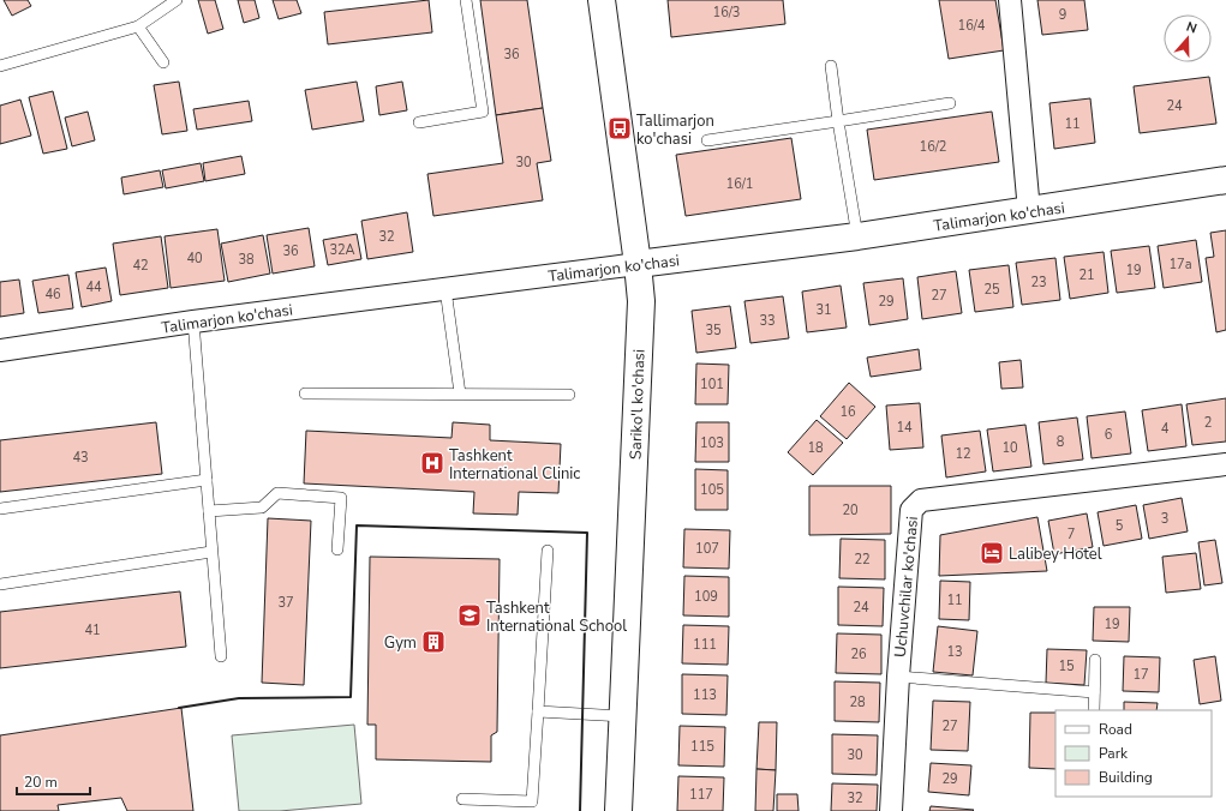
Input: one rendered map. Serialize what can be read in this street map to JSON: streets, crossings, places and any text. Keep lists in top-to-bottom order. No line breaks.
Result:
{"streets":{"main road":["Talimarjon ko'chasi","Sariko'l ko'chasi"],"street":["Uchuvchilar ko'chasi"]},"crossings":[["Talimarjon ko'chasi","Sariko'l ko'chasi"]],"places":{"bus stop":["Tallimarjon ko'chasi"],"hospital":["Tashkent International Clinic"],"hotel":["Lalibey Hotel"],"school or university":["Tashkent International School"],"building":["Gym"]},"house_numbers":["16/3","9","16/4","36","24","11","16/2","30","16/1","32","32A","36","40","38","17a","42","19","21","23","44","25","46","27","29","31","33","35","101","16","2","14","4","6","8","103","18","10","12","43","105","20","3","5","7","107","22","109","11","37","24","19","41","111","13","26","15","17","113","28","27","115","30","29","117","32"],"legend":["Road","Park","Building"],"scale_bar":"20 m","north":"top"}
